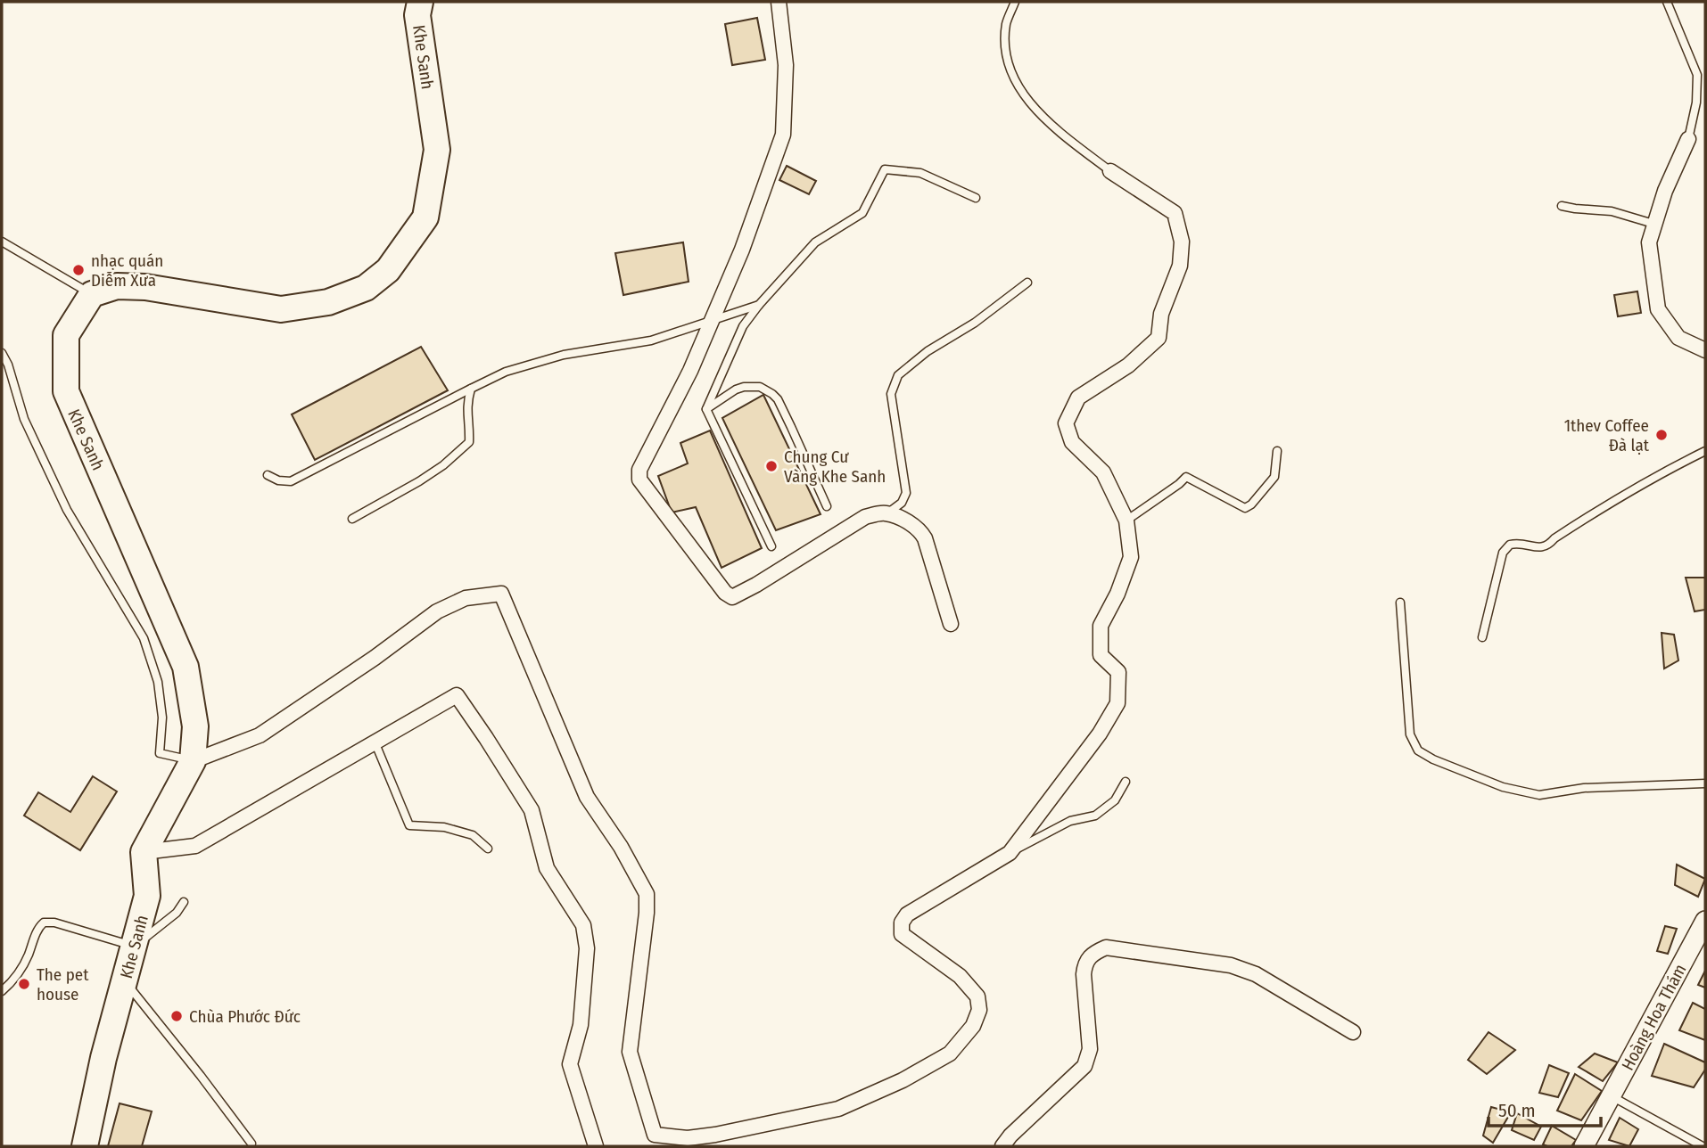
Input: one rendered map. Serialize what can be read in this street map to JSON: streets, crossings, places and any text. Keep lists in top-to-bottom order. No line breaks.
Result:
{"streets":{"highway":["Khe Sanh"],"street":["Hoàng Hoa Thám"]},"places":["nhạc quán Diễm Xưa","1thev Coffee Đà lạt","Chung Cư Vàng Khe Sanh","The pet house","Chùa Phước Đức"],"scale_bar":"50 m"}
